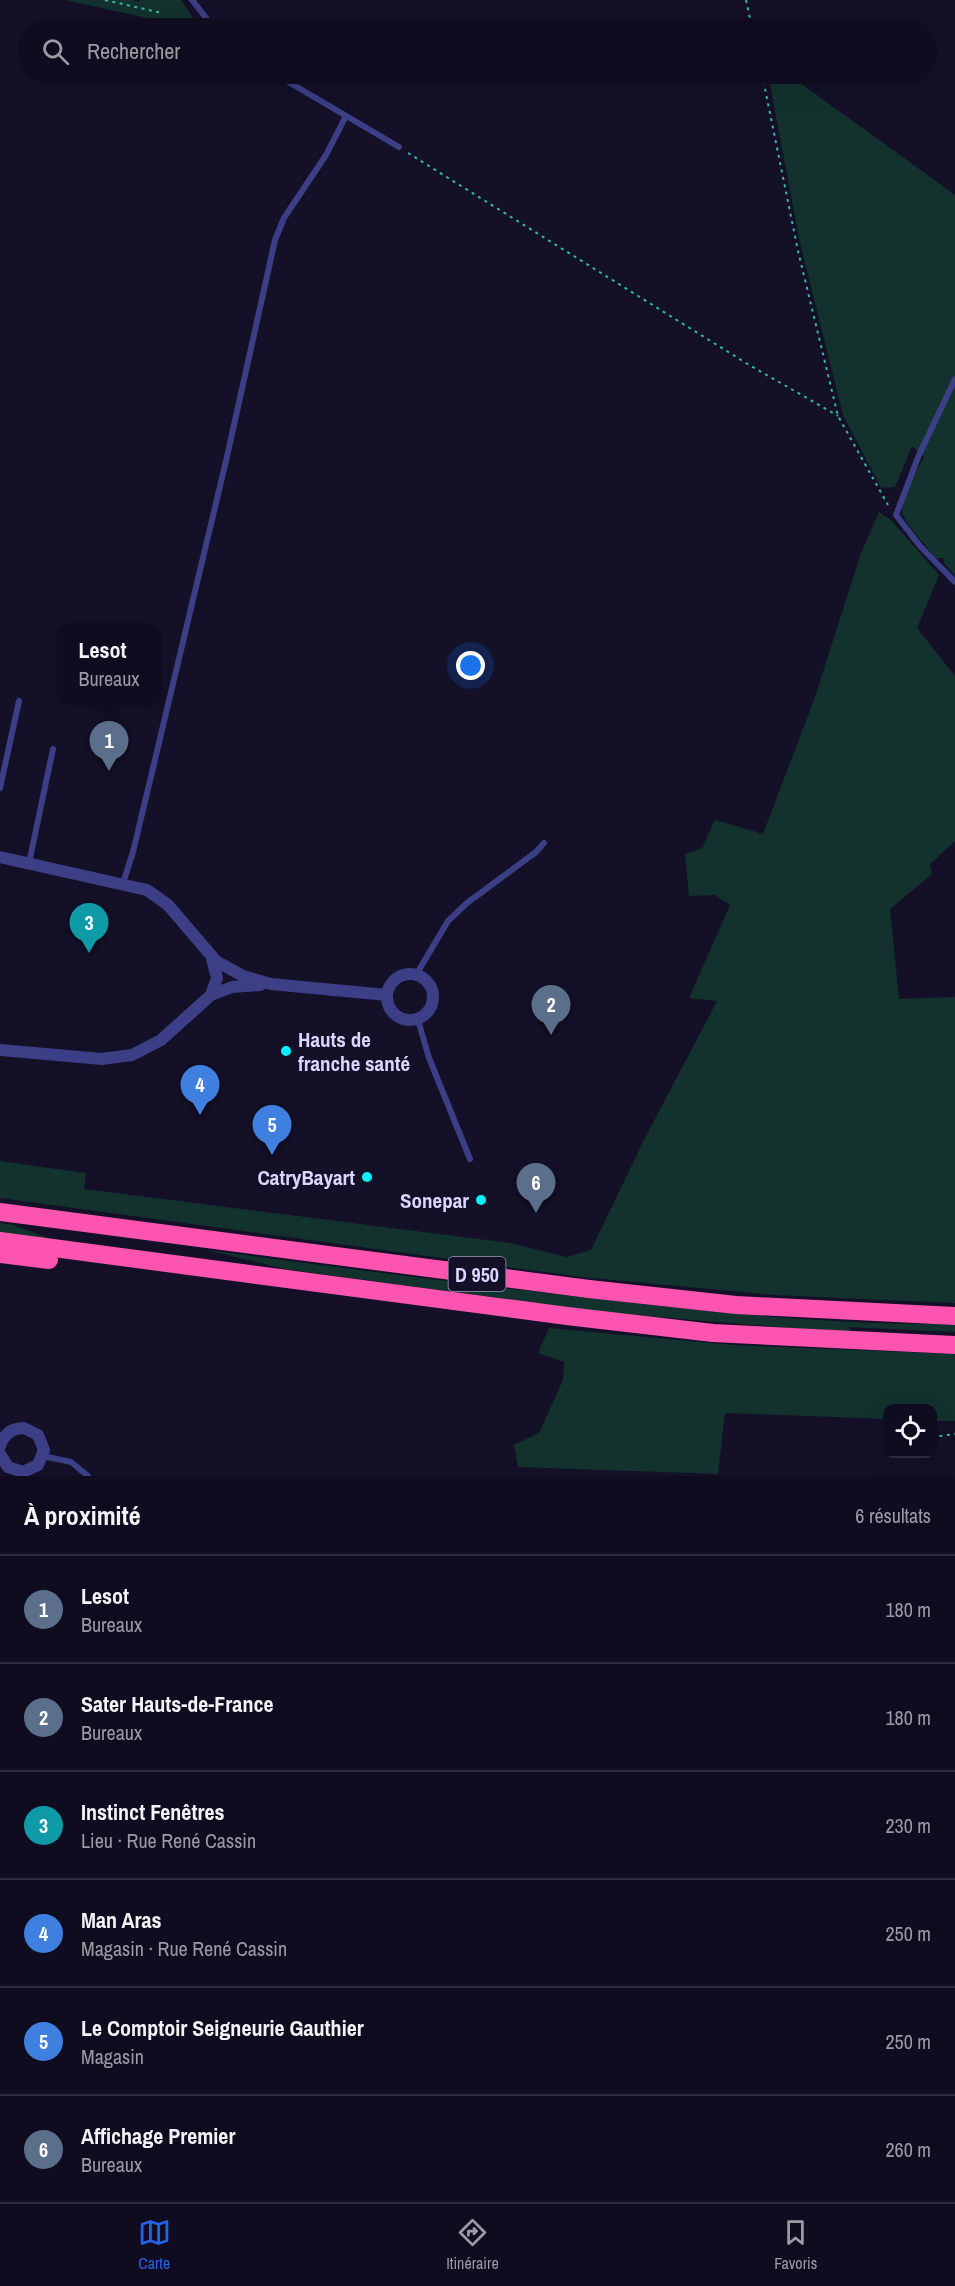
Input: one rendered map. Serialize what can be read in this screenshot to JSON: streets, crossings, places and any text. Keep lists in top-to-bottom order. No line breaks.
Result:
{"streets":{"highway":["D 950"]},"places":["Hauts de franche santé","CatryBayart","Sonepar"],"page":{"search":"Rechercher","popup":["Lesot","Bureaux"],"pins":["1","3","2","4","5","6"],"heading":["À proximité","6 résultats"],"list":[{"mark":"1","name":"Lesot","note":"Bureaux","value":"180 m"},{"mark":"2","name":"Sater Hauts-de-France","note":"Bureaux","value":"180 m"},{"mark":"3","name":"Instinct Fenêtres","note":"Lieu · Rue René Cassin","value":"230 m"},{"mark":"4","name":"Man Aras","note":"Magasin · Rue René Cassin","value":"250 m"},{"mark":"5","name":"Le Comptoir Seigneurie Gauthier","note":"Magasin","value":"250 m"},{"mark":"6","name":"Affichage Premier","note":"Bureaux","value":"260 m"}],"nav":["Carte","Itinéraire","Favoris"]}}
